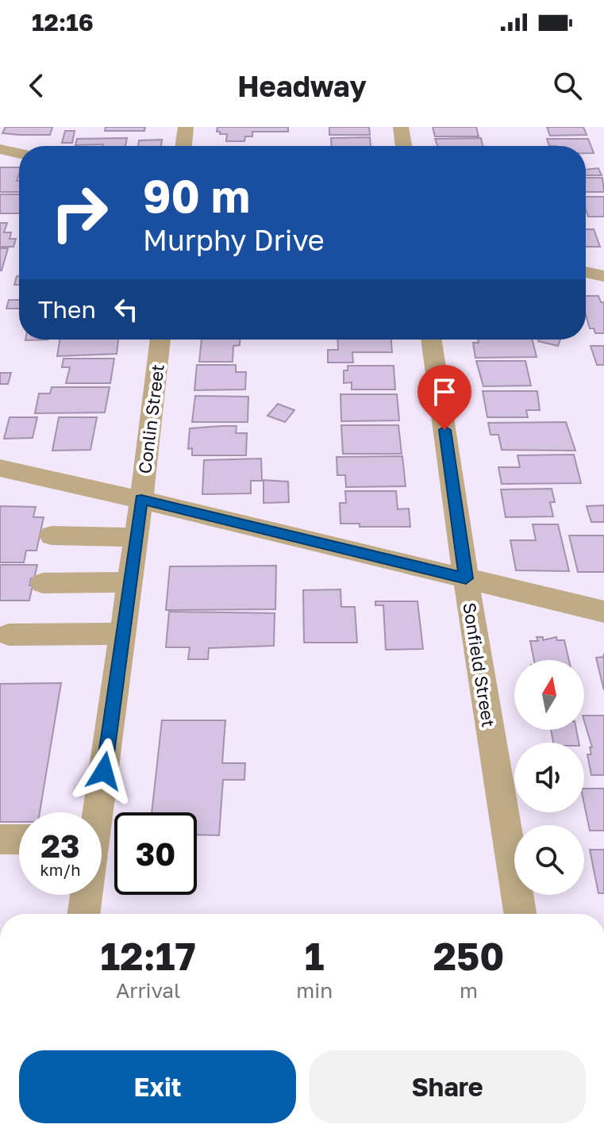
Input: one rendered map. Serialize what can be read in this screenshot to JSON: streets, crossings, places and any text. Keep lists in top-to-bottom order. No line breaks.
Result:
{"streets":{"street":["Conlin Street","Sonfield Street"]},"north":"top","page":{"status":"12:16","header":"Headway","turn":["90 m","Murphy Drive"],"then":"Then","speed":"23 km/h","limit":"30","eta":["12:17","Arrival","1","min","250","m"],"buttons":["Exit","Share"]}}
